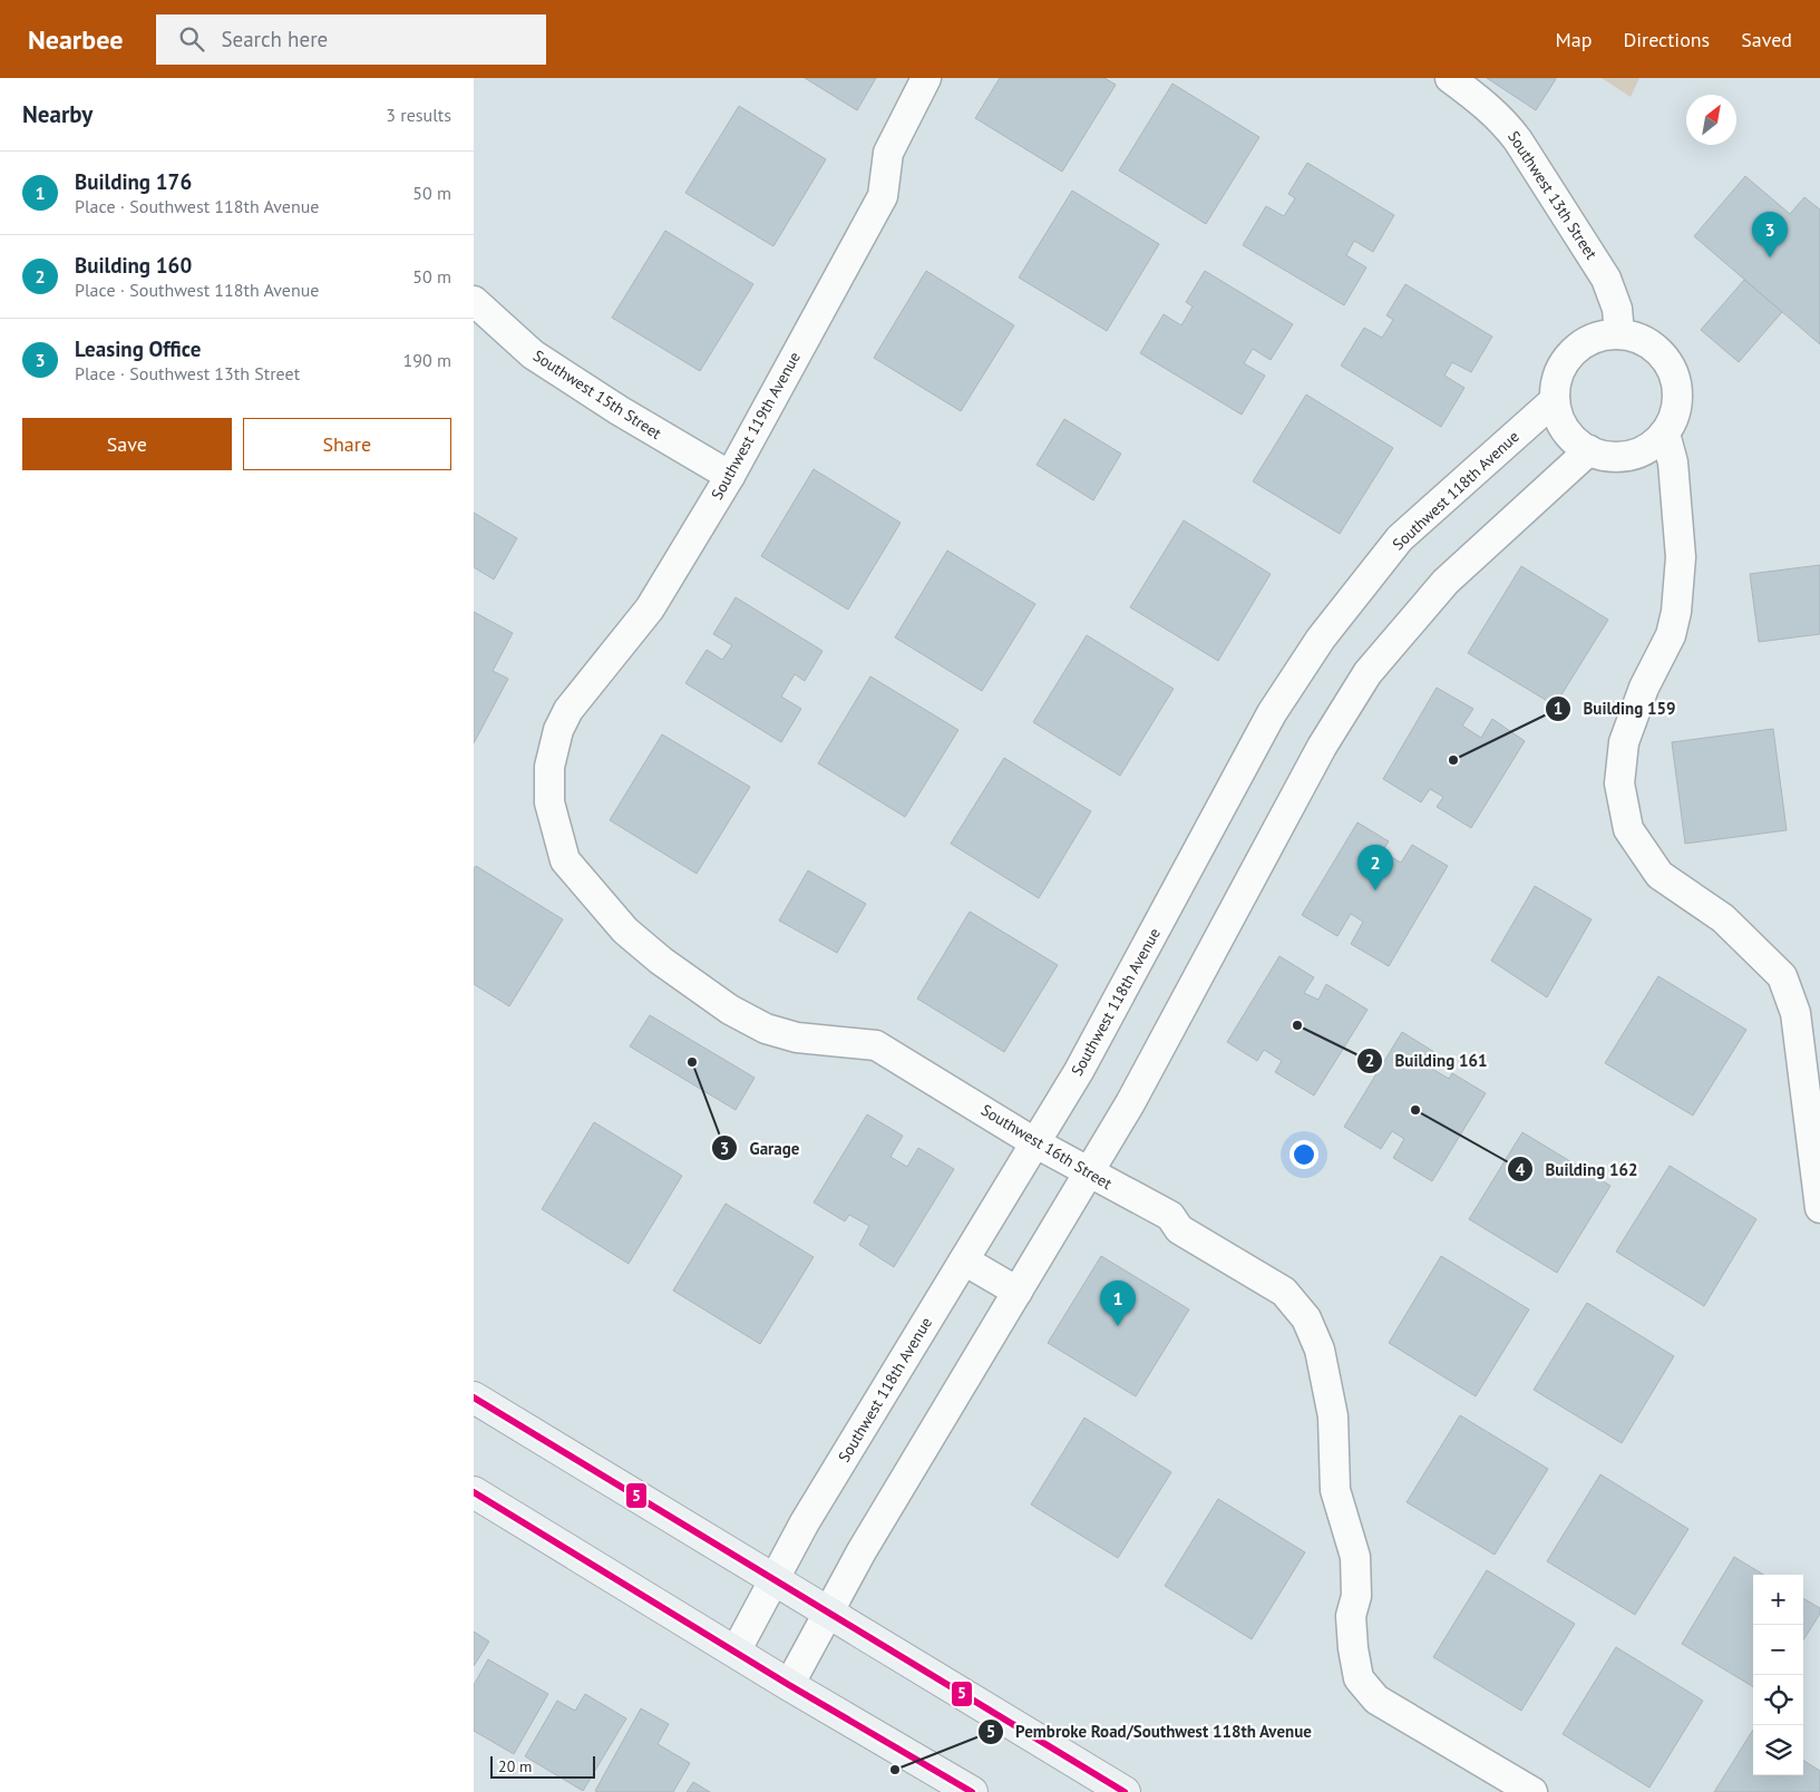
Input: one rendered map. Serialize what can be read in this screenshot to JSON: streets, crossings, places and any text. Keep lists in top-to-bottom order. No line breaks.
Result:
{"streets":{"street":["Southwest 13th Street","Southwest 15th Street","Southwest 119th Avenue","Southwest 118th Avenue","Southwest 16th Street"]},"crossings":[["Southwest 13th Street","Southwest 118th Avenue"],["Southwest 15th Street","Southwest 119th Avenue"],["Southwest 119th Avenue","Southwest 16th Street"],["Southwest 118th Avenue","Southwest 16th Street"]],"places":["Building 159","Building 161","Garage","Building 162","Pembroke Road/Southwest 118th Avenue"],"lines":["transit line 5"],"scale_bar":"20 m","north":"top right","page":{"header":"Nearbee","search":"Search here","nav":["Map","Directions","Saved"],"heading":["Nearby","3 results"],"list":[{"mark":"1","name":"Building 176","note":"Place · Southwest 118th Avenue","value":"50 m"},{"mark":"2","name":"Building 160","note":"Place · Southwest 118th Avenue","value":"50 m"},{"mark":"3","name":"Leasing Office","note":"Place · Southwest 13th Street","value":"190 m"}],"pins":["3","2","1"],"buttons":["Save","Share"],"map_buttons":["+","−"],"scale":"20 m"}}
